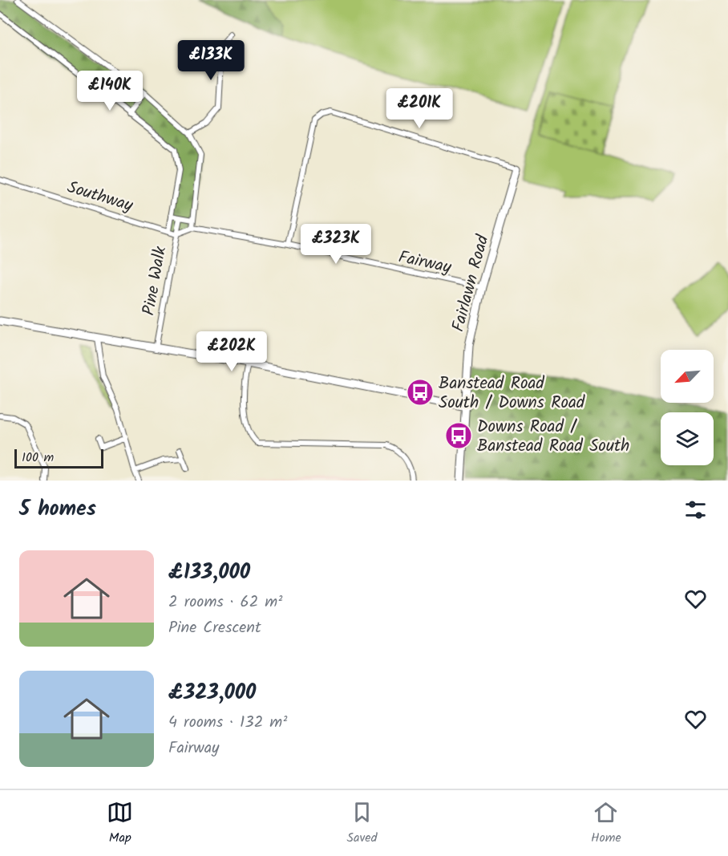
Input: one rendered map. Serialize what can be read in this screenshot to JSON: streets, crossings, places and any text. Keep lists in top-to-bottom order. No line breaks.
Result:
{"streets":{"street":["Southway","Fairway","Pine Walk","Fairlawn Road"]},"crossings":[["Southway","Pine Walk"],["Fairway","Fairlawn Road"]],"places":{"bus stop":["Banstead Road South / Downs Road","Downs Road / Banstead Road South"]},"scale_bar":"100 m","north":"bottom left","page":{"price":["£133K","£140K","£201K","£323K","£202K"],"scale":"100 m","heading":"5 homes","list":[{"name":"£133,000","note":"2 rooms · 62 m² · Pine Crescent"},{"name":"£323,000","note":"4 rooms · 132 m² · Fairway"}],"tabs":["Map","Saved","Home"]}}
